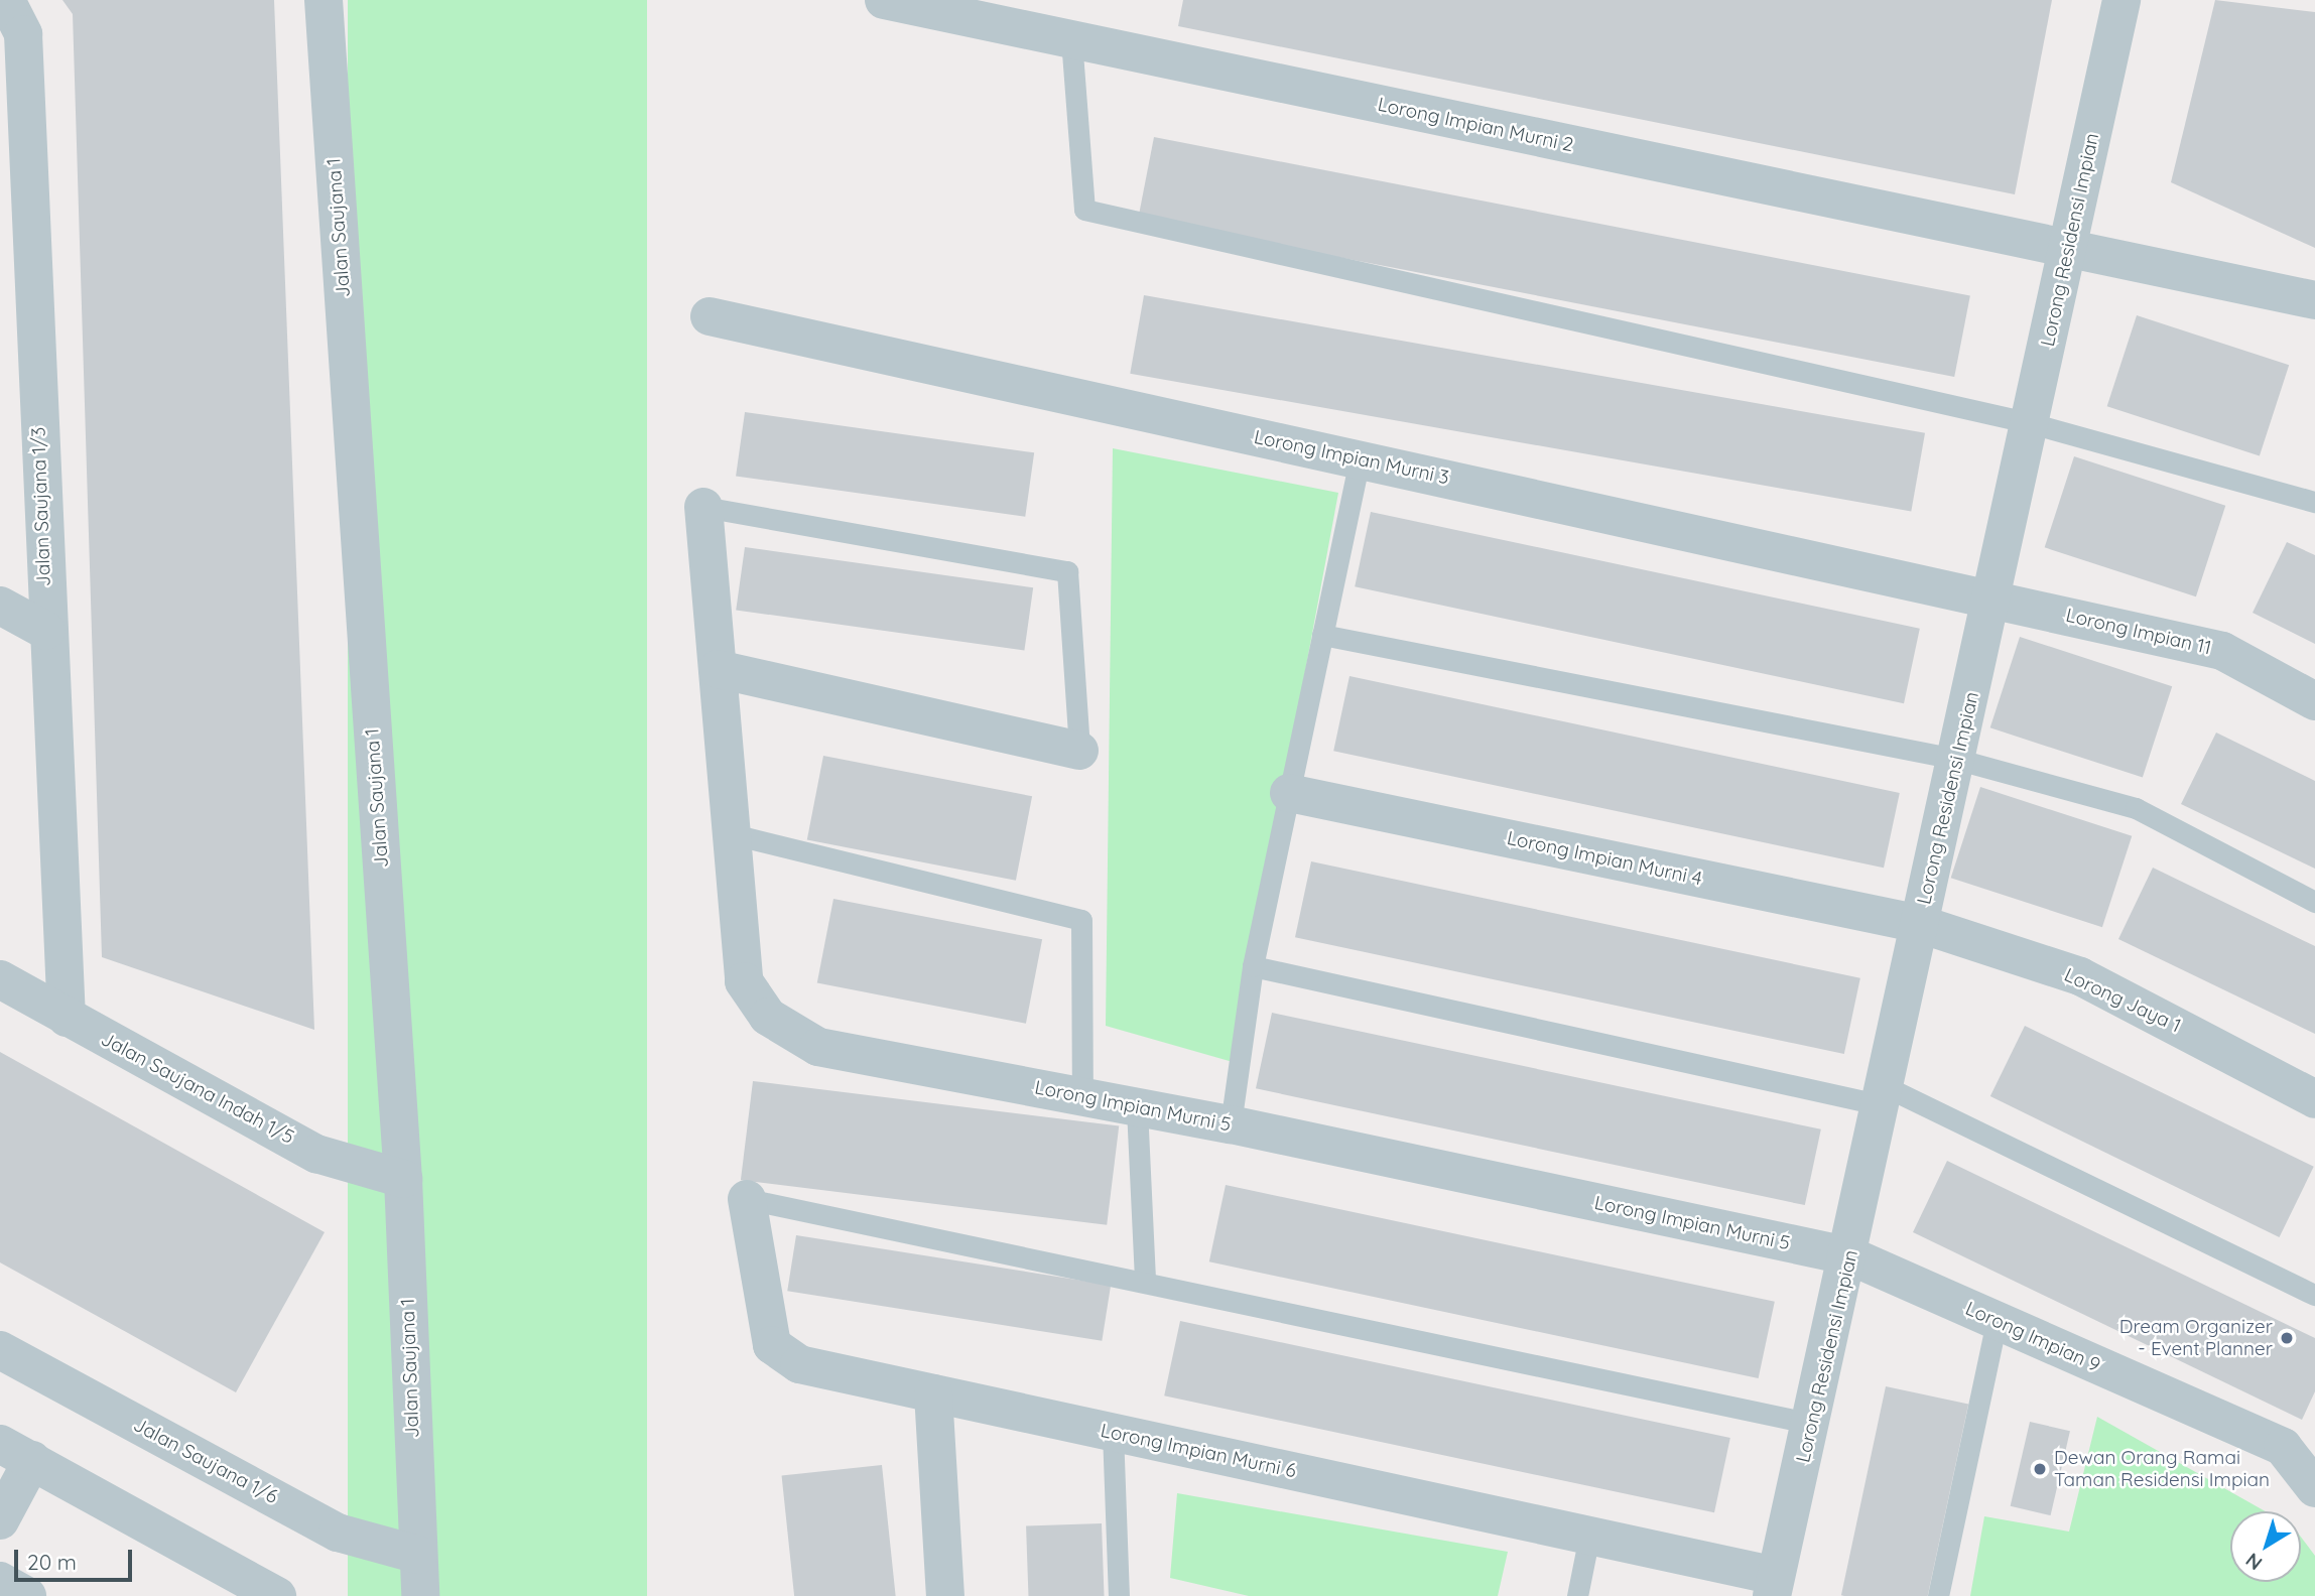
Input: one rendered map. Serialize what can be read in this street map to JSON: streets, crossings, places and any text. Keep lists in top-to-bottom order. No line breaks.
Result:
{"streets":{"street":["Lorong Impian Murni 2","Jalan Saujana 1","Lorong Residensi Impian","Lorong Impian Murni 3","Jalan Saujana 1/3","Lorong Impian 11","Lorong Impian Murni 4","Lorong Jaya 1","Jalan Saujana Indah 1/5","Lorong Impian Murni 5","Lorong Impian 9","Lorong Impian Murni 6","Jalan Saujana 1/6"]},"crossings":[["Lorong Impian Murni 2","Lorong Residensi Impian"],["Jalan Saujana 1","Jalan Saujana Indah 1/5"],["Jalan Saujana 1","Jalan Saujana 1/6"],["Lorong Residensi Impian","Lorong Impian Murni 3"],["Lorong Residensi Impian","Lorong Impian 11"],["Lorong Residensi Impian","Lorong Impian Murni 4"],["Lorong Residensi Impian","Lorong Jaya 1"],["Lorong Residensi Impian","Lorong Impian Murni 5"],["Lorong Residensi Impian","Lorong Impian 9"],["Lorong Residensi Impian","Lorong Impian Murni 6"],["Lorong Impian Murni 3","Lorong Impian 11"],["Jalan Saujana 1/3","Jalan Saujana Indah 1/5"],["Lorong Impian Murni 4","Lorong Jaya 1"],["Lorong Impian Murni 5","Lorong Impian 9"]],"places":["Dream Organizer - Event Planner","Dewan Orang Ramai Taman Residensi Impian"],"scale_bar":"20 m","north":"bottom left"}
